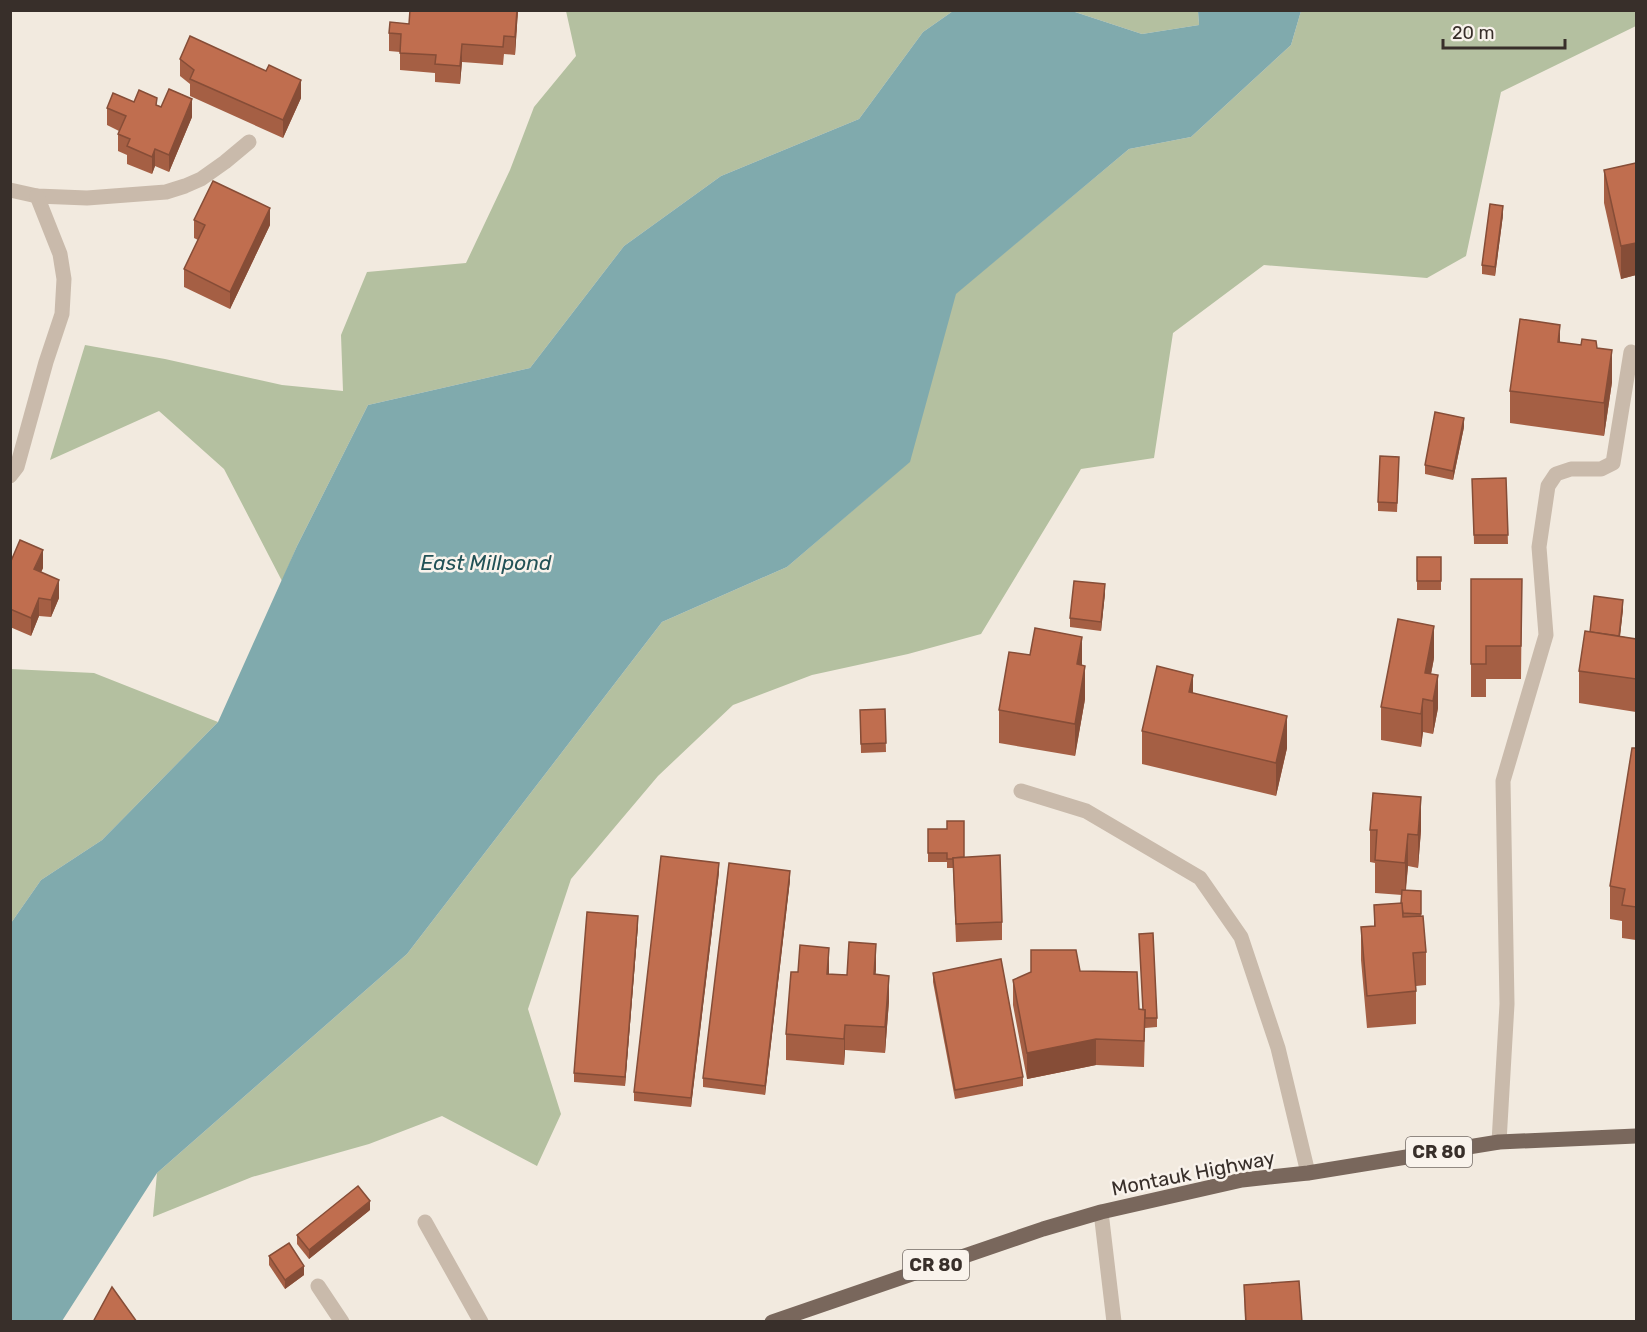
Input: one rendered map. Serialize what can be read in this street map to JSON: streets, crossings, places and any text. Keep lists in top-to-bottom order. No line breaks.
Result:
{"streets":{"main road":["CR 80","Montauk Highway"]},"water":["East Millpond"],"scale_bar":"20 m"}
